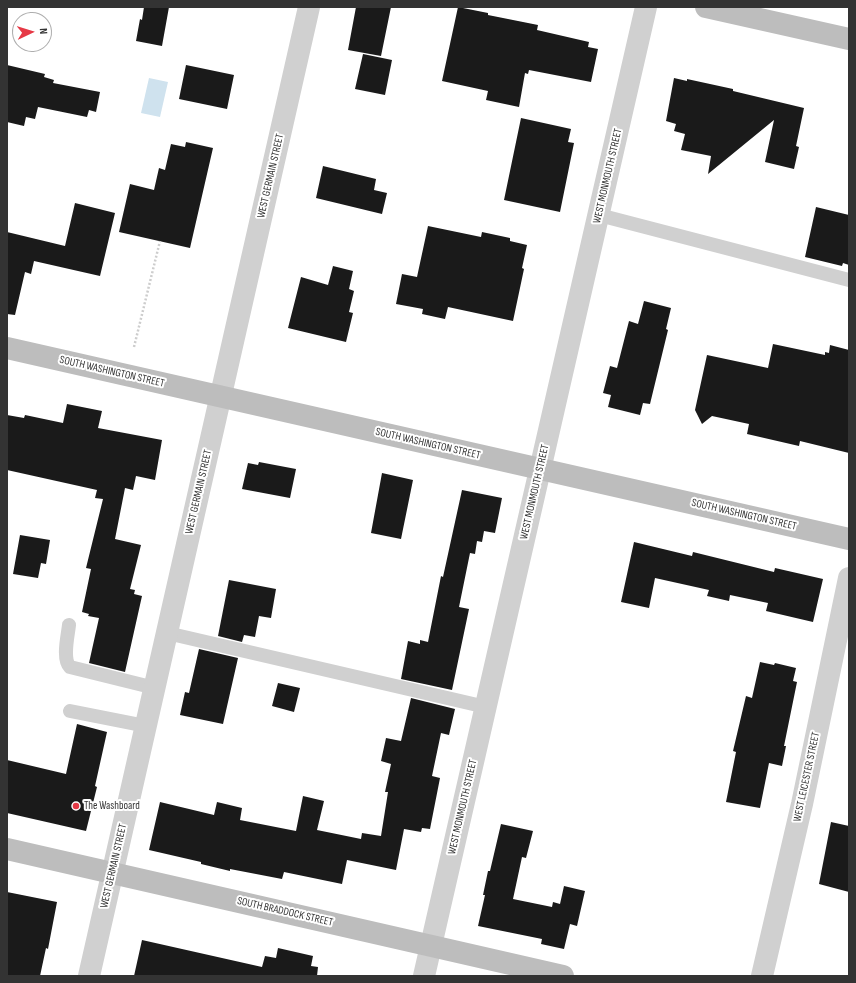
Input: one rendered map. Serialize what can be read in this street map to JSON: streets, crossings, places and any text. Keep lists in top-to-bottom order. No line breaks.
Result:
{"streets":{"street":["WEST GERMAIN STREET","WEST MONMOUTH STREET","SOUTH WASHINGTON STREET","WEST LEICESTER STREET","SOUTH BRADDOCK STREET"]},"crossings":[["WEST GERMAIN STREET","SOUTH WASHINGTON STREET"],["WEST GERMAIN STREET","SOUTH BRADDOCK STREET"],["WEST MONMOUTH STREET","SOUTH WASHINGTON STREET"],["WEST MONMOUTH STREET","SOUTH BRADDOCK STREET"]],"places":["The Washboard"],"north":"right"}
